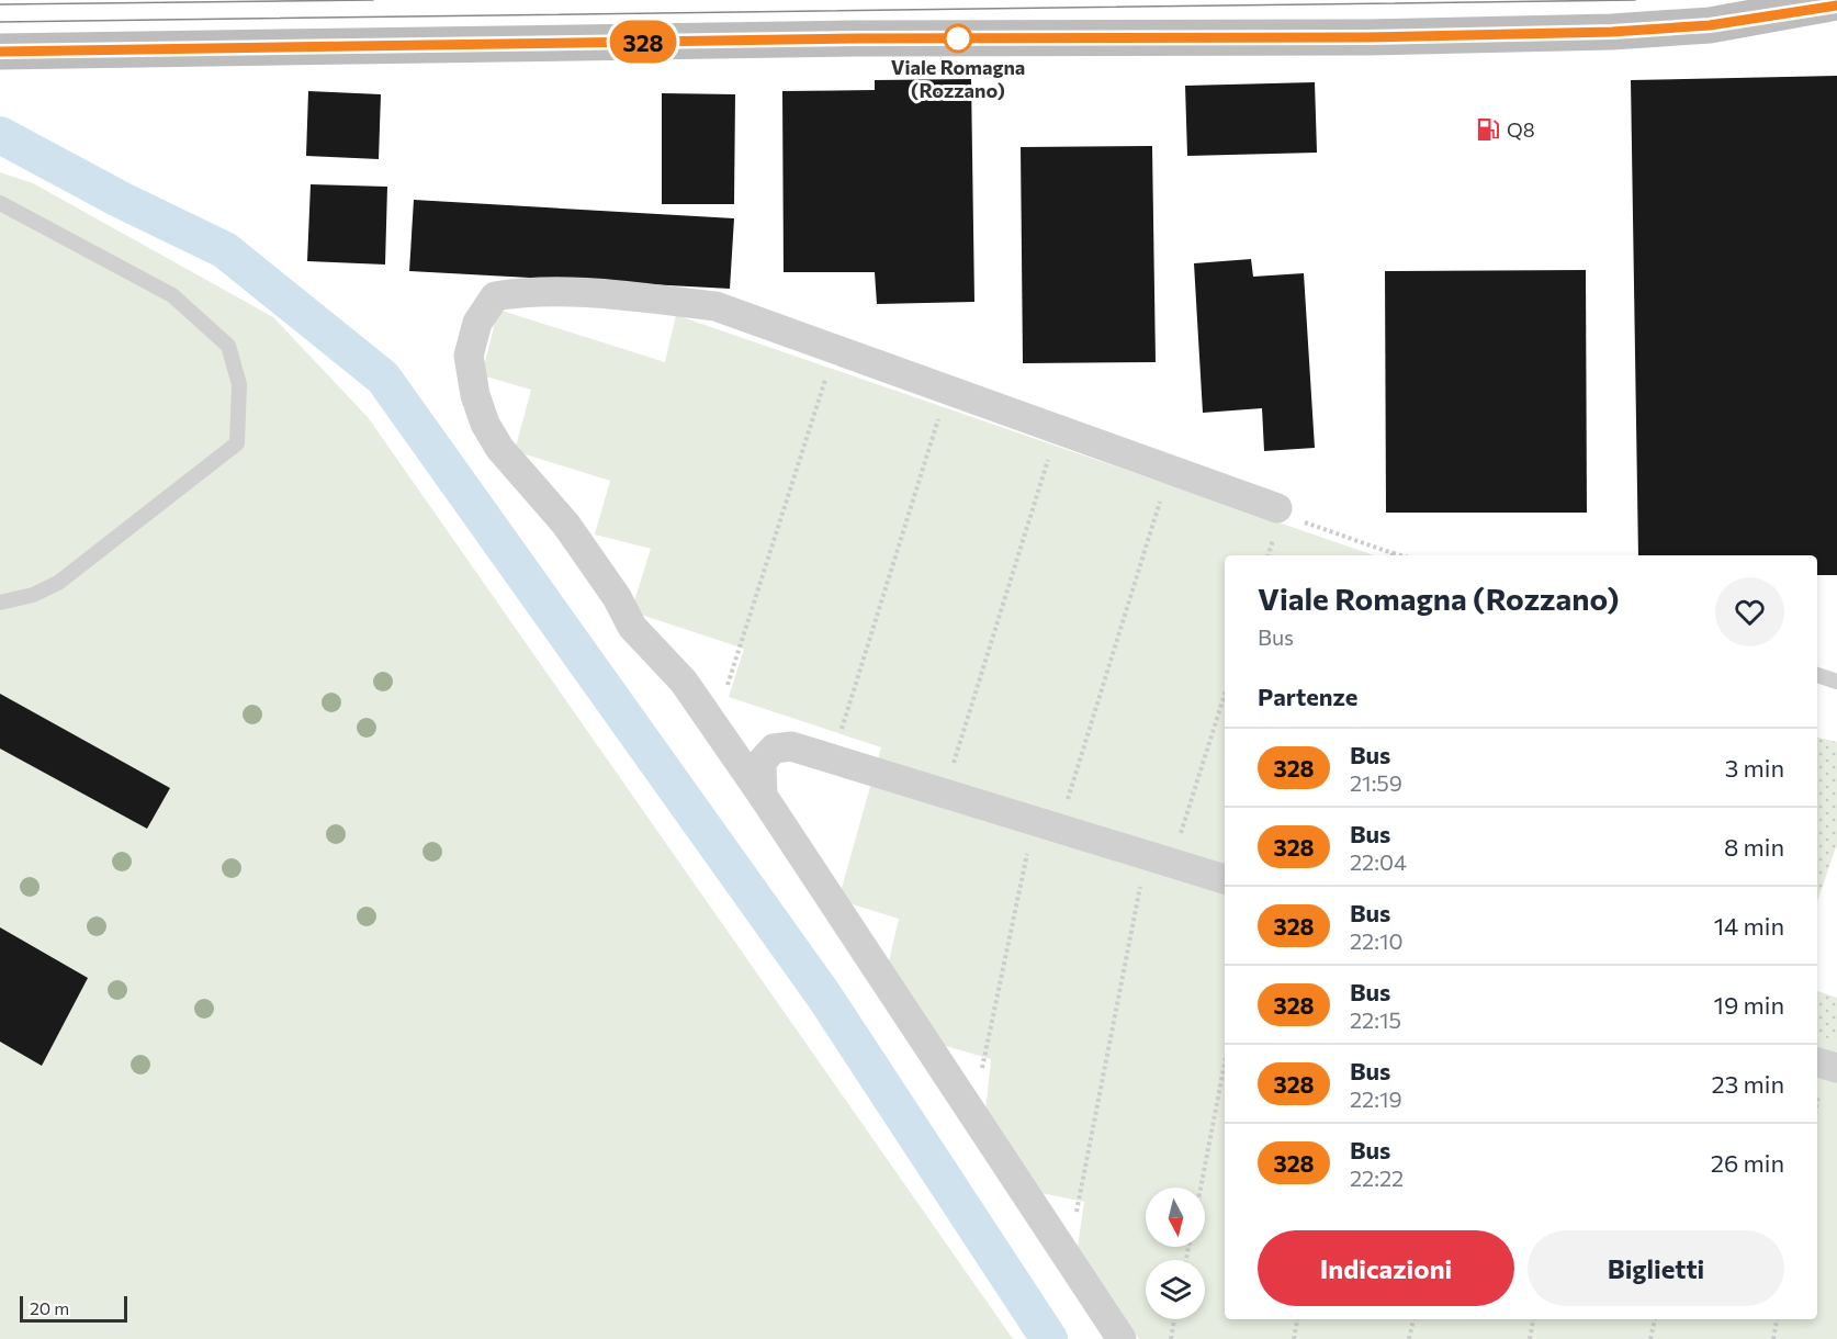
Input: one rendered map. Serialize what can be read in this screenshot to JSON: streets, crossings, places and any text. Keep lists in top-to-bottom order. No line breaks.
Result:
{"places":{"other":["Viale Romagna (Rozzano)"],"fuel station":["Q8"]},"lines":["bus line 328"],"scale_bar":"20 m","north":"bottom","page":{"on_map":"328","heading":[["Viale Romagna (Rozzano)","Bus"],"Partenze"],"list":[{"mark":"328","name":"Bus","note":"21:59","value":"3 min"},{"mark":"328","name":"Bus","note":"22:04","value":"8 min"},{"mark":"328","name":"Bus","note":"22:10","value":"14 min"},{"mark":"328","name":"Bus","note":"22:15","value":"19 min"},{"mark":"328","name":"Bus","note":"22:19","value":"23 min"},{"mark":"328","name":"Bus","note":"22:22","value":"26 min"}],"buttons":["Indicazioni","Biglietti"],"scale":"20 m"}}
